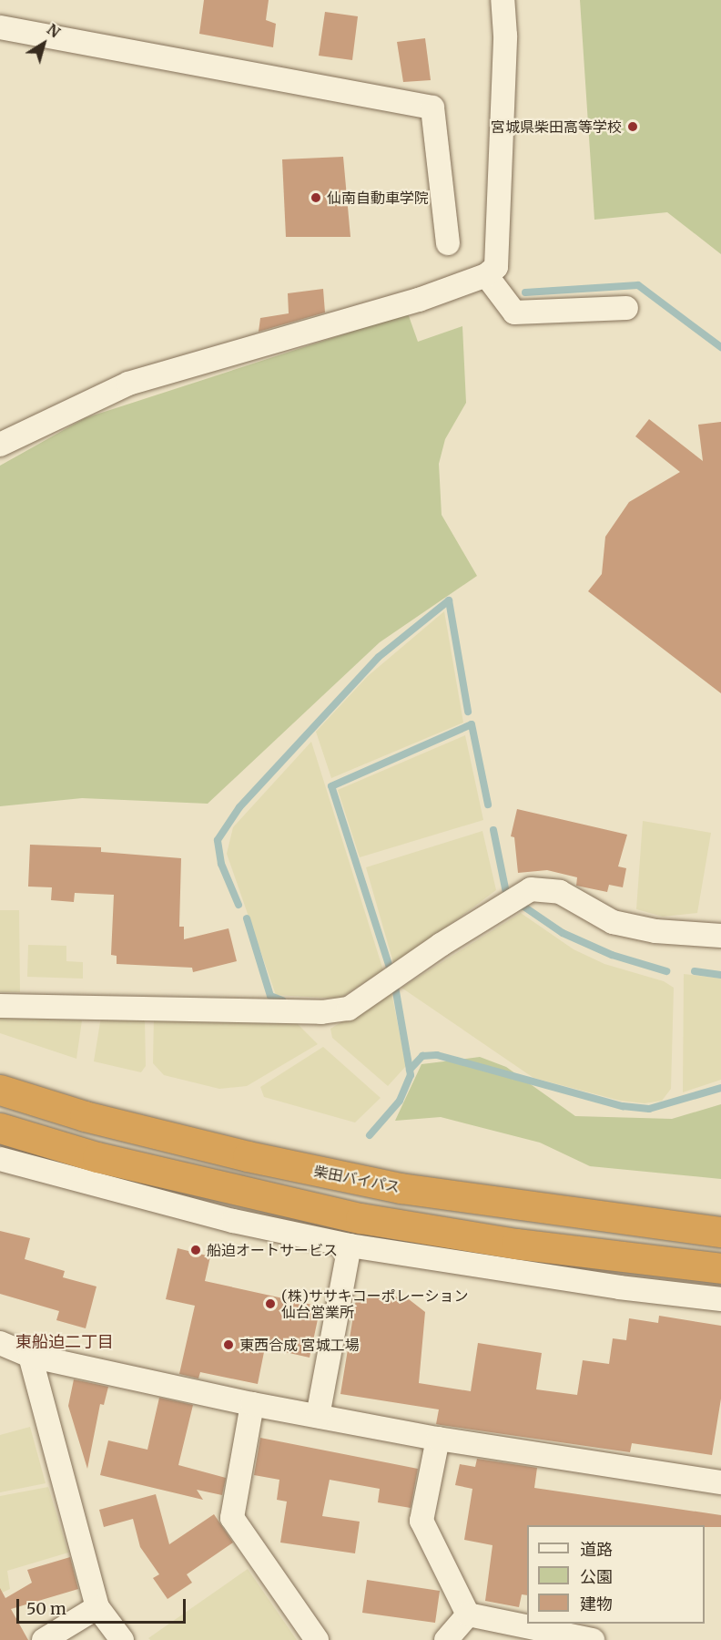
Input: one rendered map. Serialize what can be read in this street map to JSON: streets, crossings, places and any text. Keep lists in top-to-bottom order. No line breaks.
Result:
{"streets":{"highway":["柴田バイパス"]},"districts":["東船迫二丁目"],"places":["宮城県柴田高等学校","仙南自動車学院","船迫オートサービス","(株)ササキコーポレーション 仙台営業所","東西合成 宮城工場"],"legend":["道路","公園","建物"],"scale_bar":"50 m","north":"top right"}
